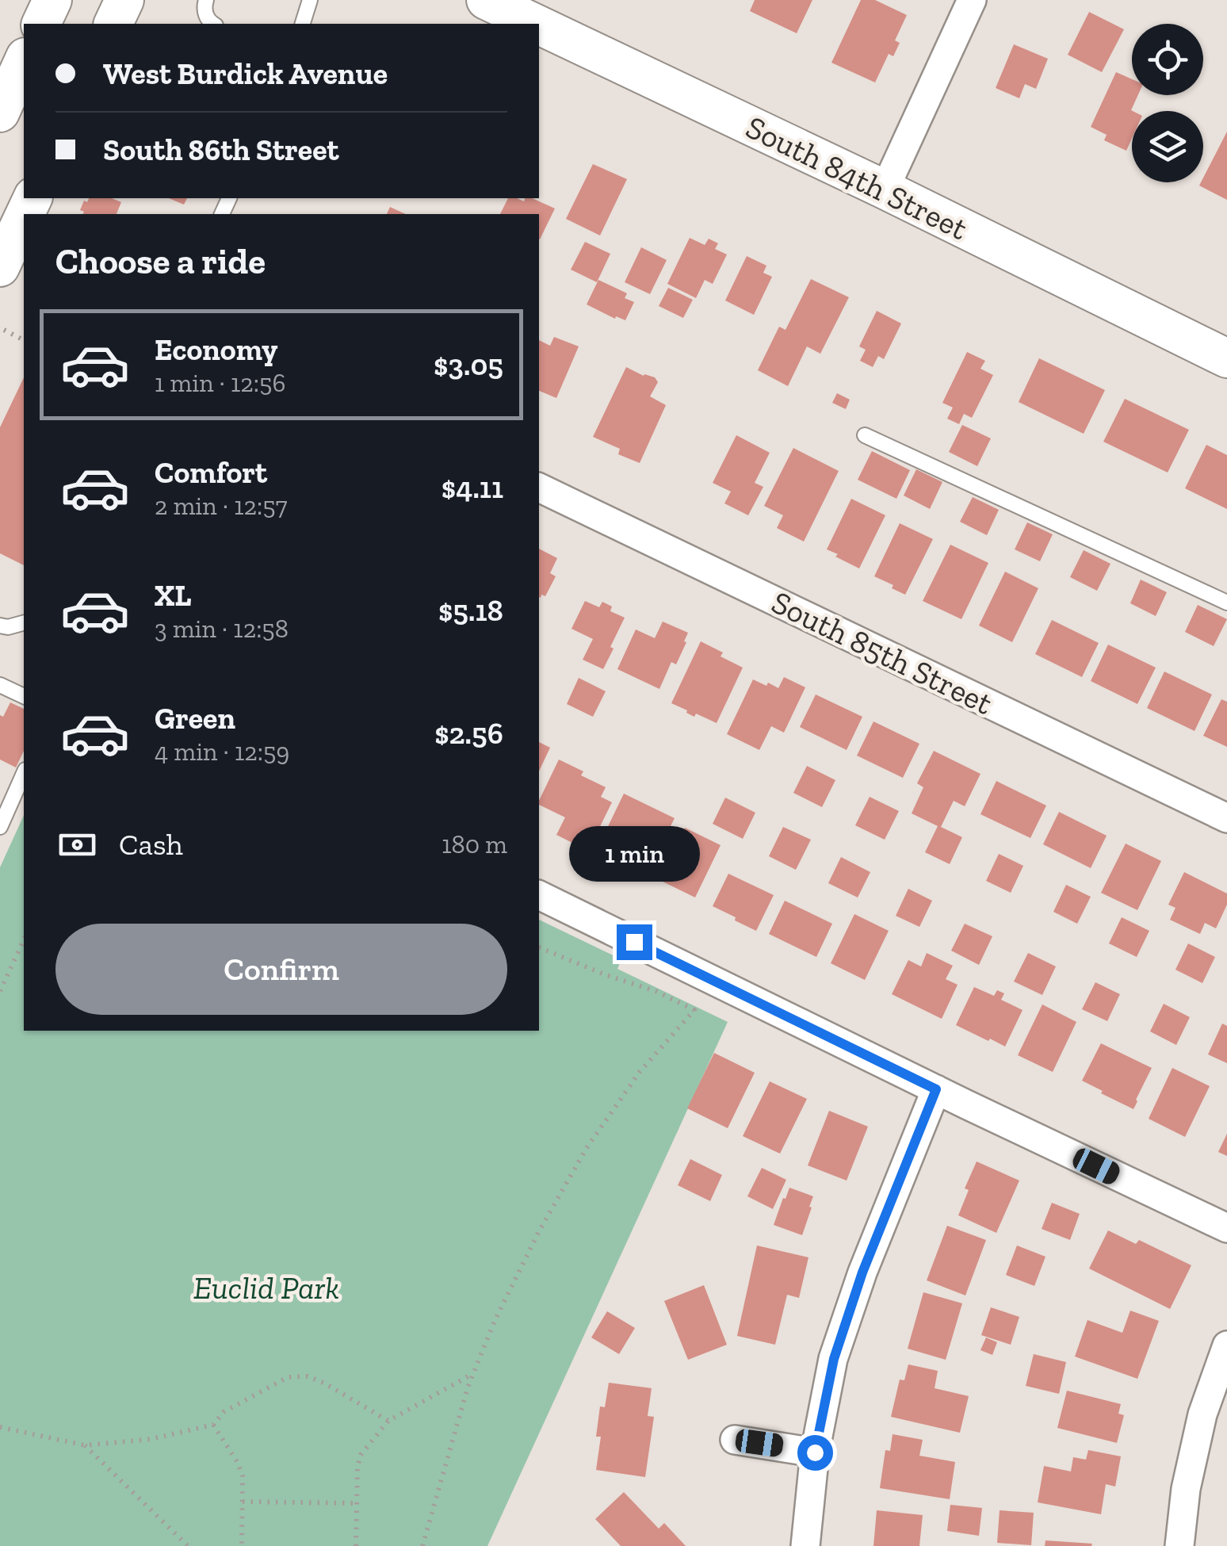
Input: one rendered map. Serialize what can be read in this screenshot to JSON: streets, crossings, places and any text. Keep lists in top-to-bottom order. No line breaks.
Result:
{"streets":{"street":["South 84th Street","South 85th Street"]},"parks":["Euclid Park"],"page":{"banner":["West Burdick Avenue","South 86th Street"],"heading":"Choose a ride","list":[{"name":"Economy","note":"1 min · 12:56","value":"$3.05"},{"name":"Comfort","note":"2 min · 12:57","value":"$4.11"},{"name":"XL","note":"3 min · 12:58","value":"$5.18"},{"name":"Green","note":"4 min · 12:59","value":"$2.56"}],"pay":["Cash","180 m"],"bubble":"1 min","buttons":"Confirm"}}
